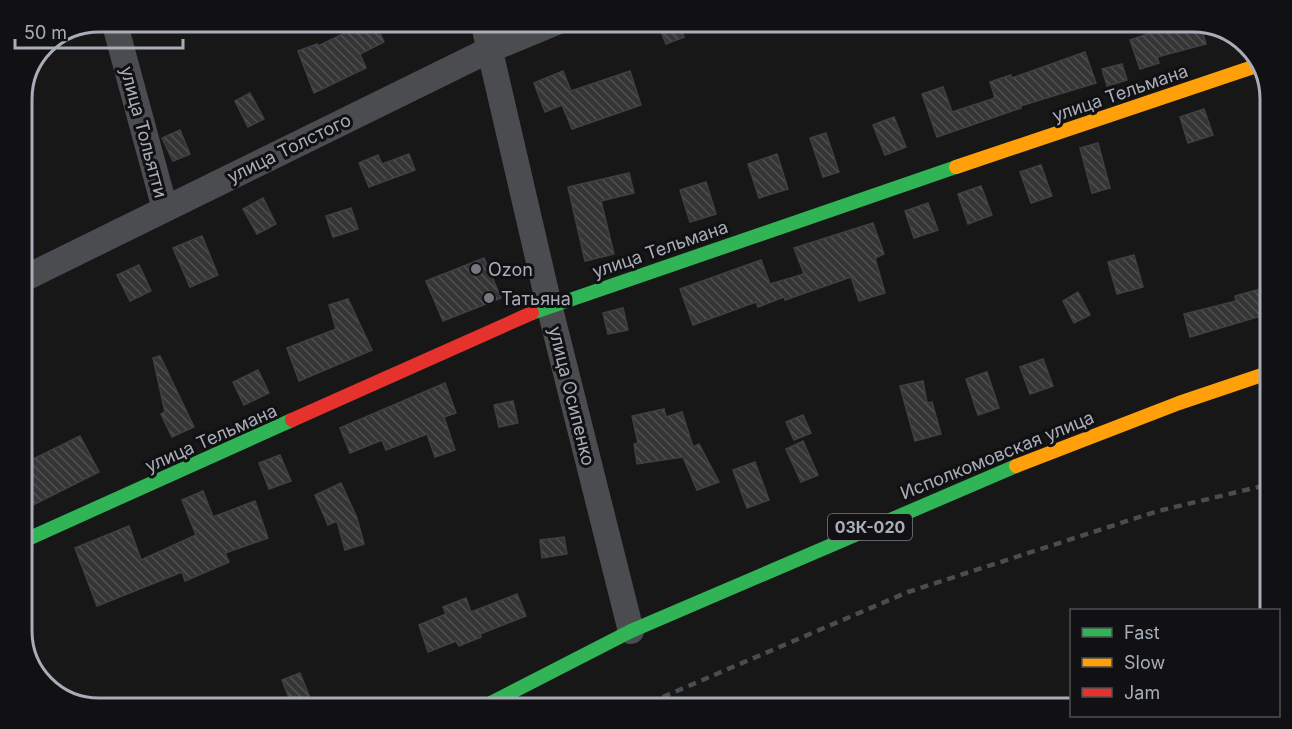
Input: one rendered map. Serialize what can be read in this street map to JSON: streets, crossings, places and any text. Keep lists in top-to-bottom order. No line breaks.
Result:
{"streets":{"street":["улица Тельмана","улица Тольятти","улица Толстого","улица Осипенко","Исполкомовская улица","03К-020"]},"crossings":[["улица Тельмана","улица Осипенко"],["улица Тольятти","улица Толстого"],["улица Толстого","улица Осипенко"],["улица Осипенко","Исполкомовская улица"]],"places":["Ozon","Татьяна"],"legend":["Fast","Slow","Jam"],"scale_bar":"50 m"}
